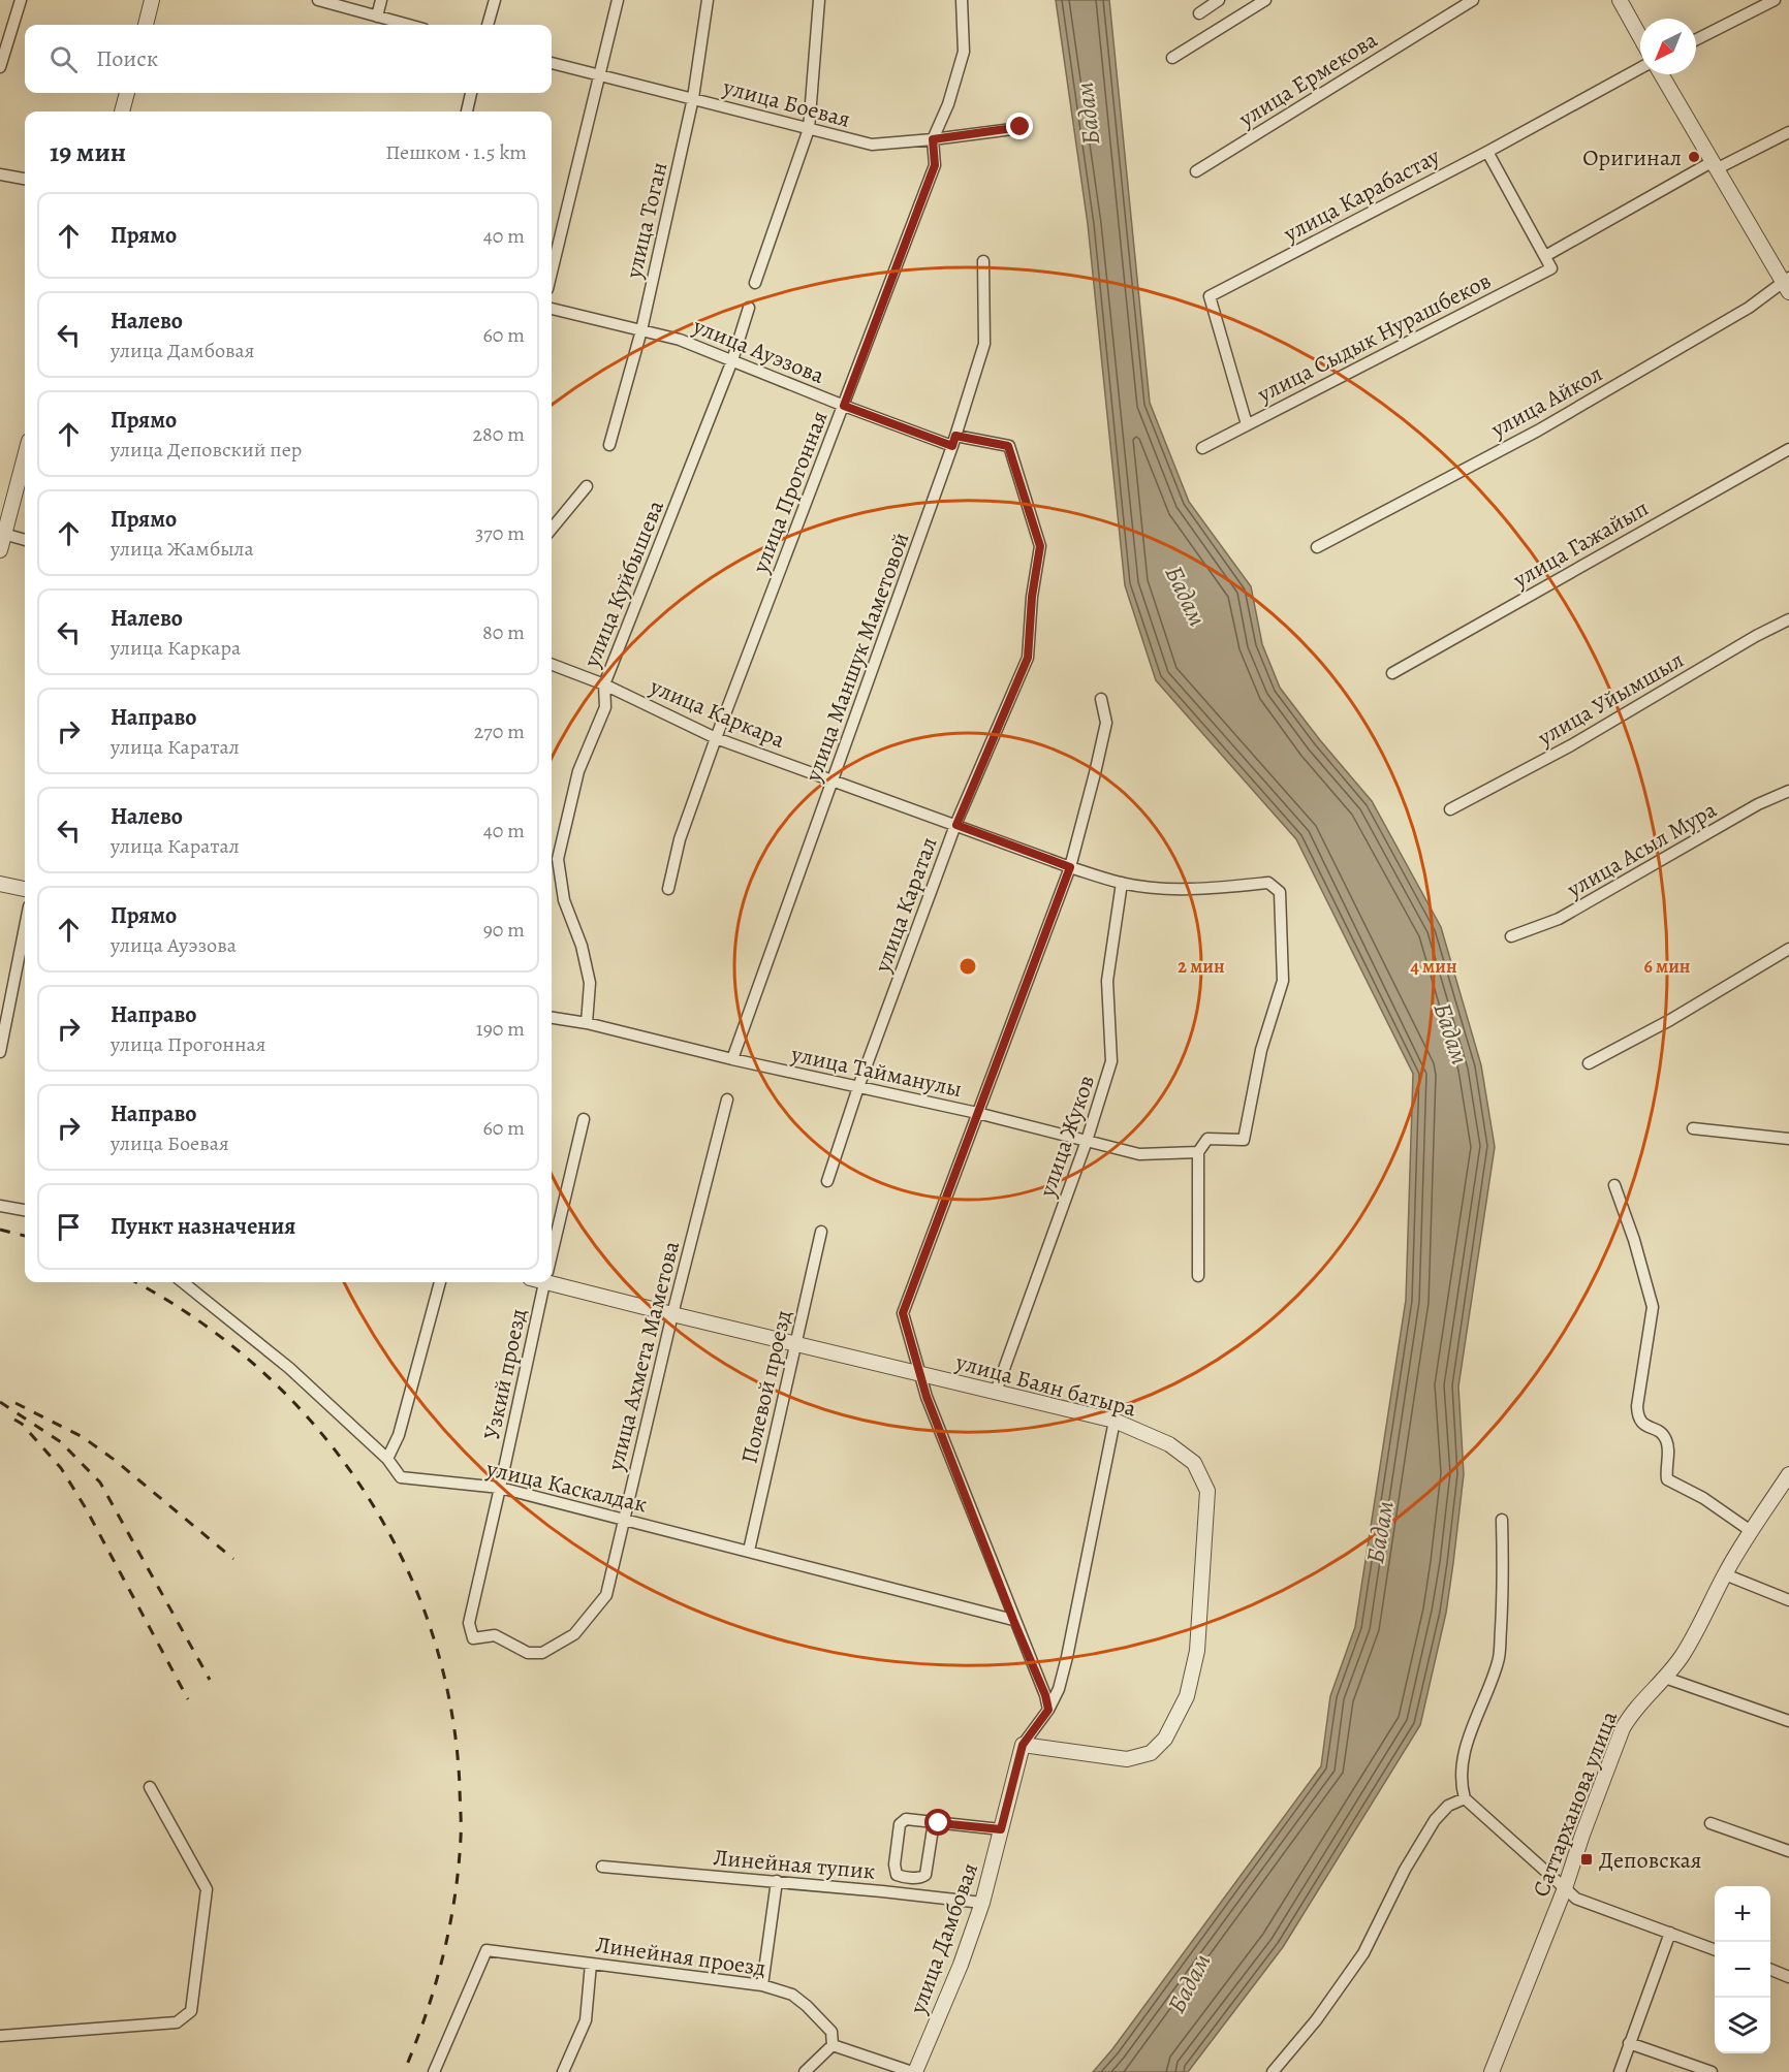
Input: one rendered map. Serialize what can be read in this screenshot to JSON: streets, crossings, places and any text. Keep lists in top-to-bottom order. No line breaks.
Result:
{"streets":{"street":["улица Ермекова","улица Боевая","улица Карабастау","улица Тоган","улица Сыдык Нурашбеков","улица Ауэзова","улица Айкол","улица Прогонная","улица Гажайып","улица Куйбышева","улица Маншук Маметовой","улица Уйымшыл","улица Каркара","улица Асыл Мура","улица Каратал","улица Тайманулы","улица Жуков","улица Ахмета Маметова","Узкий проезд","улица Баян батыра","Полевой проезд","улица Каскалдак","Саттарханова улица","Линейная тупик","улица Дамбовая","Линейная проезд"]},"crossings":[["улица Боевая","улица Тоган"],["улица Боевая","улица Прогонная"],["улица Карабастау","улица Сыдык Нурашбеков"],["улица Тоган","улица Ауэзова"],["улица Ауэзова","улица Прогонная"],["улица Ауэзова","улица Куйбышева"],["улица Ауэзова","улица Маншук Маметовой"],["улица Ауэзова","улица Каратал"],["улица Прогонная","улица Каркара"],["улица Куйбышева","улица Каркара"],["улица Куйбышева","улица Тайманулы"],["улица Маншук Маметовой","улица Каркара"],["улица Маншук Маметовой","улица Каратал"],["улица Маншук Маметовой","улица Тайманулы"],["улица Каркара","улица Каратал"],["улица Каркара","улица Тайманулы"],["улица Каркара","улица Жуков"],["улица Каратал","улица Тайманулы"],["улица Тайманулы","улица Жуков"],["улица Жуков","улица Баян батыра"],["улица Ахмета Маметова","Узкий проезд"],["улица Ахмета Маметова","улица Баян батыра"],["улица Ахмета Маметова","улица Каскалдак"],["Узкий проезд","улица Каскалдак"],["улица Баян батыра","Полевой проезд"],["улица Баян батыра","улица Дамбовая"],["Полевой проезд","улица Каскалдак"],["Линейная тупик","улица Дамбовая"]],"water":["Бадам"],"places":{"other":["Оригинал"],"transit":["Деповская"]},"north":"bottom left","page":{"search":"Поиск","heading":["19 мин","Пешком · 1.5 km"],"list":[["Прямо","40 m"],["Налево","улица Дамбовая","60 m"],["Прямо","улица Деповский пер","280 m"],["Прямо","улица Жамбыла","370 m"],["Налево","улица Каркара","80 m"],["Направо","улица Каратал","270 m"],["Налево","улица Каратал","40 m"],["Прямо","улица Ауэзова","90 m"],["Направо","улица Прогонная","190 m"],["Направо","улица Боевая","60 m"],"Пункт назначения"],"map_buttons":["+","−"]},"rings":["2 мин","4 мин","6 мин"]}
